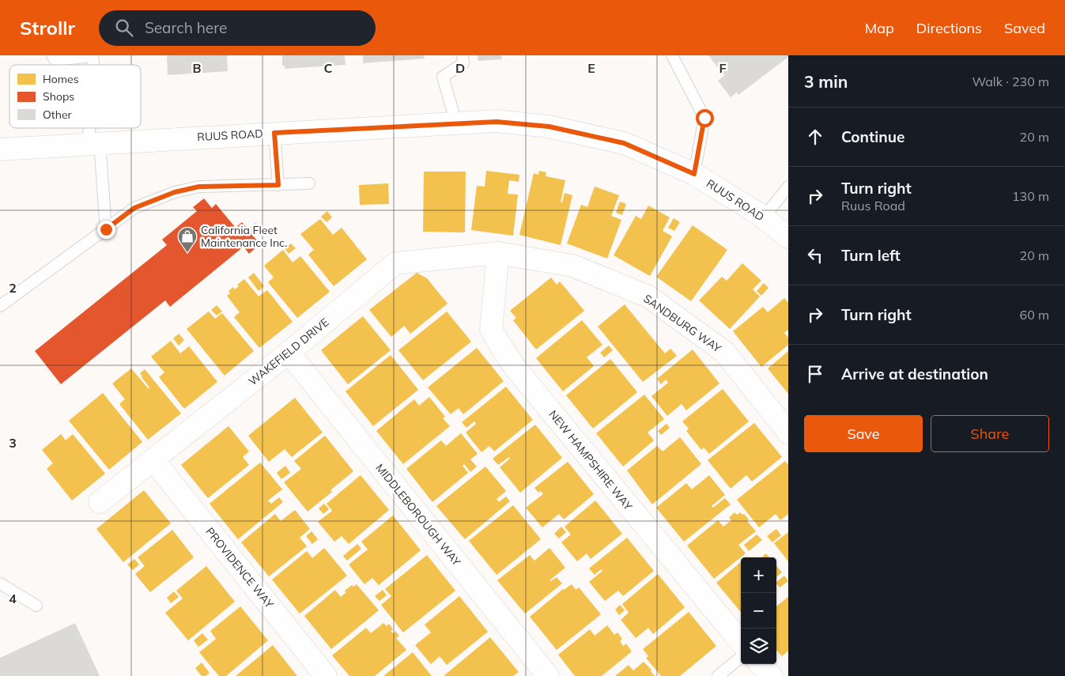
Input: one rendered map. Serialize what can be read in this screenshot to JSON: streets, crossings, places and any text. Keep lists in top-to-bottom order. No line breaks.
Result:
{"streets":{"street":["RUUS ROAD","SANDBURG WAY","WAKEFIELD DRIVE","NEW HAMPSHIRE WAY","MIDDLEBOROUGH WAY","PROVIDENCE WAY"]},"crossings":[["SANDBURG WAY","WAKEFIELD DRIVE"],["SANDBURG WAY","NEW HAMPSHIRE WAY"],["WAKEFIELD DRIVE","NEW HAMPSHIRE WAY"],["WAKEFIELD DRIVE","MIDDLEBOROUGH WAY"],["WAKEFIELD DRIVE","PROVIDENCE WAY"]],"places":{"shop":["California Fleet Maintenance Inc."]},"legend":["Homes","Shops","Other"],"page":{"header":"Strollr","search":"Search here","nav":["Map","Directions","Saved"],"heading":["3 min","Walk · 230 m"],"list":[["Continue","20 m"],["Turn right","Ruus Road","130 m"],["Turn left","20 m"],["Turn right","60 m"],"Arrive at destination"],"buttons":["Save","Share"],"map_buttons":["+","−"]},"grid":{"columns":["B","C","D","E","F"],"rows":["2","3","4"]}}
